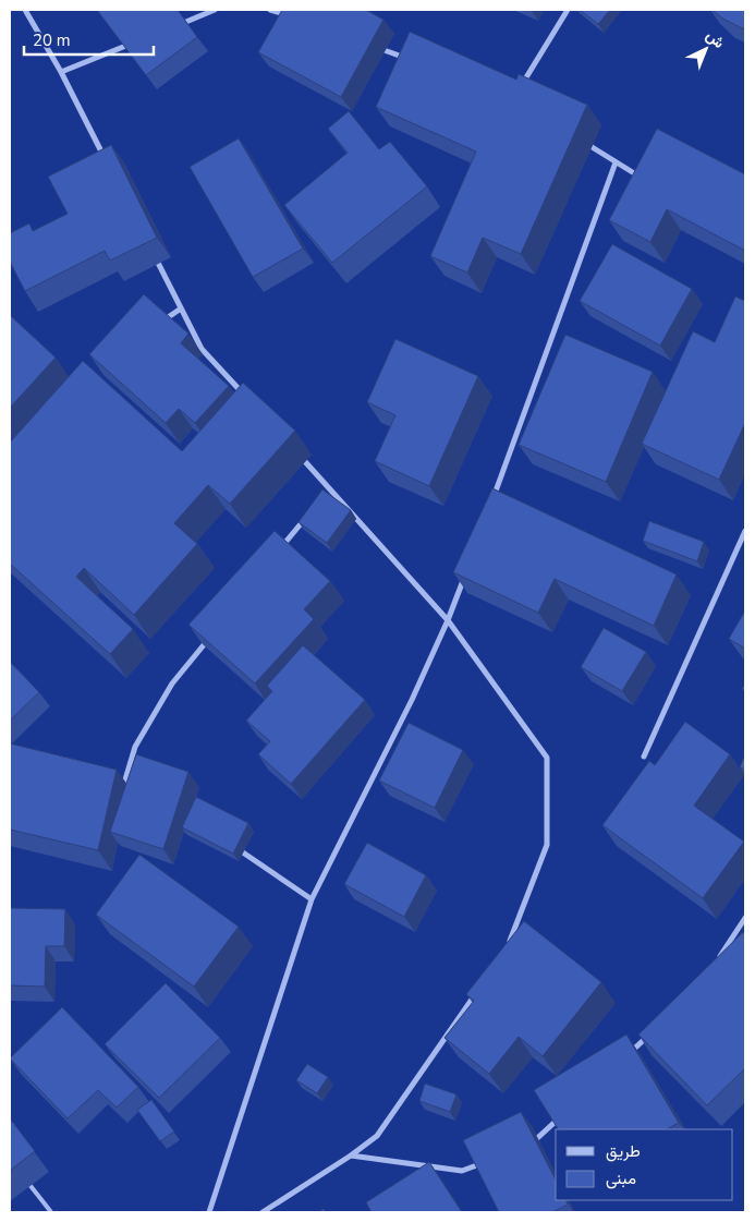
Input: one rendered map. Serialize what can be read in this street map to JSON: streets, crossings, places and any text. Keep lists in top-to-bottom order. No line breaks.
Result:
{"legend":["طريق","مبنى"],"scale_bar":"20 m","north":"top right"}
